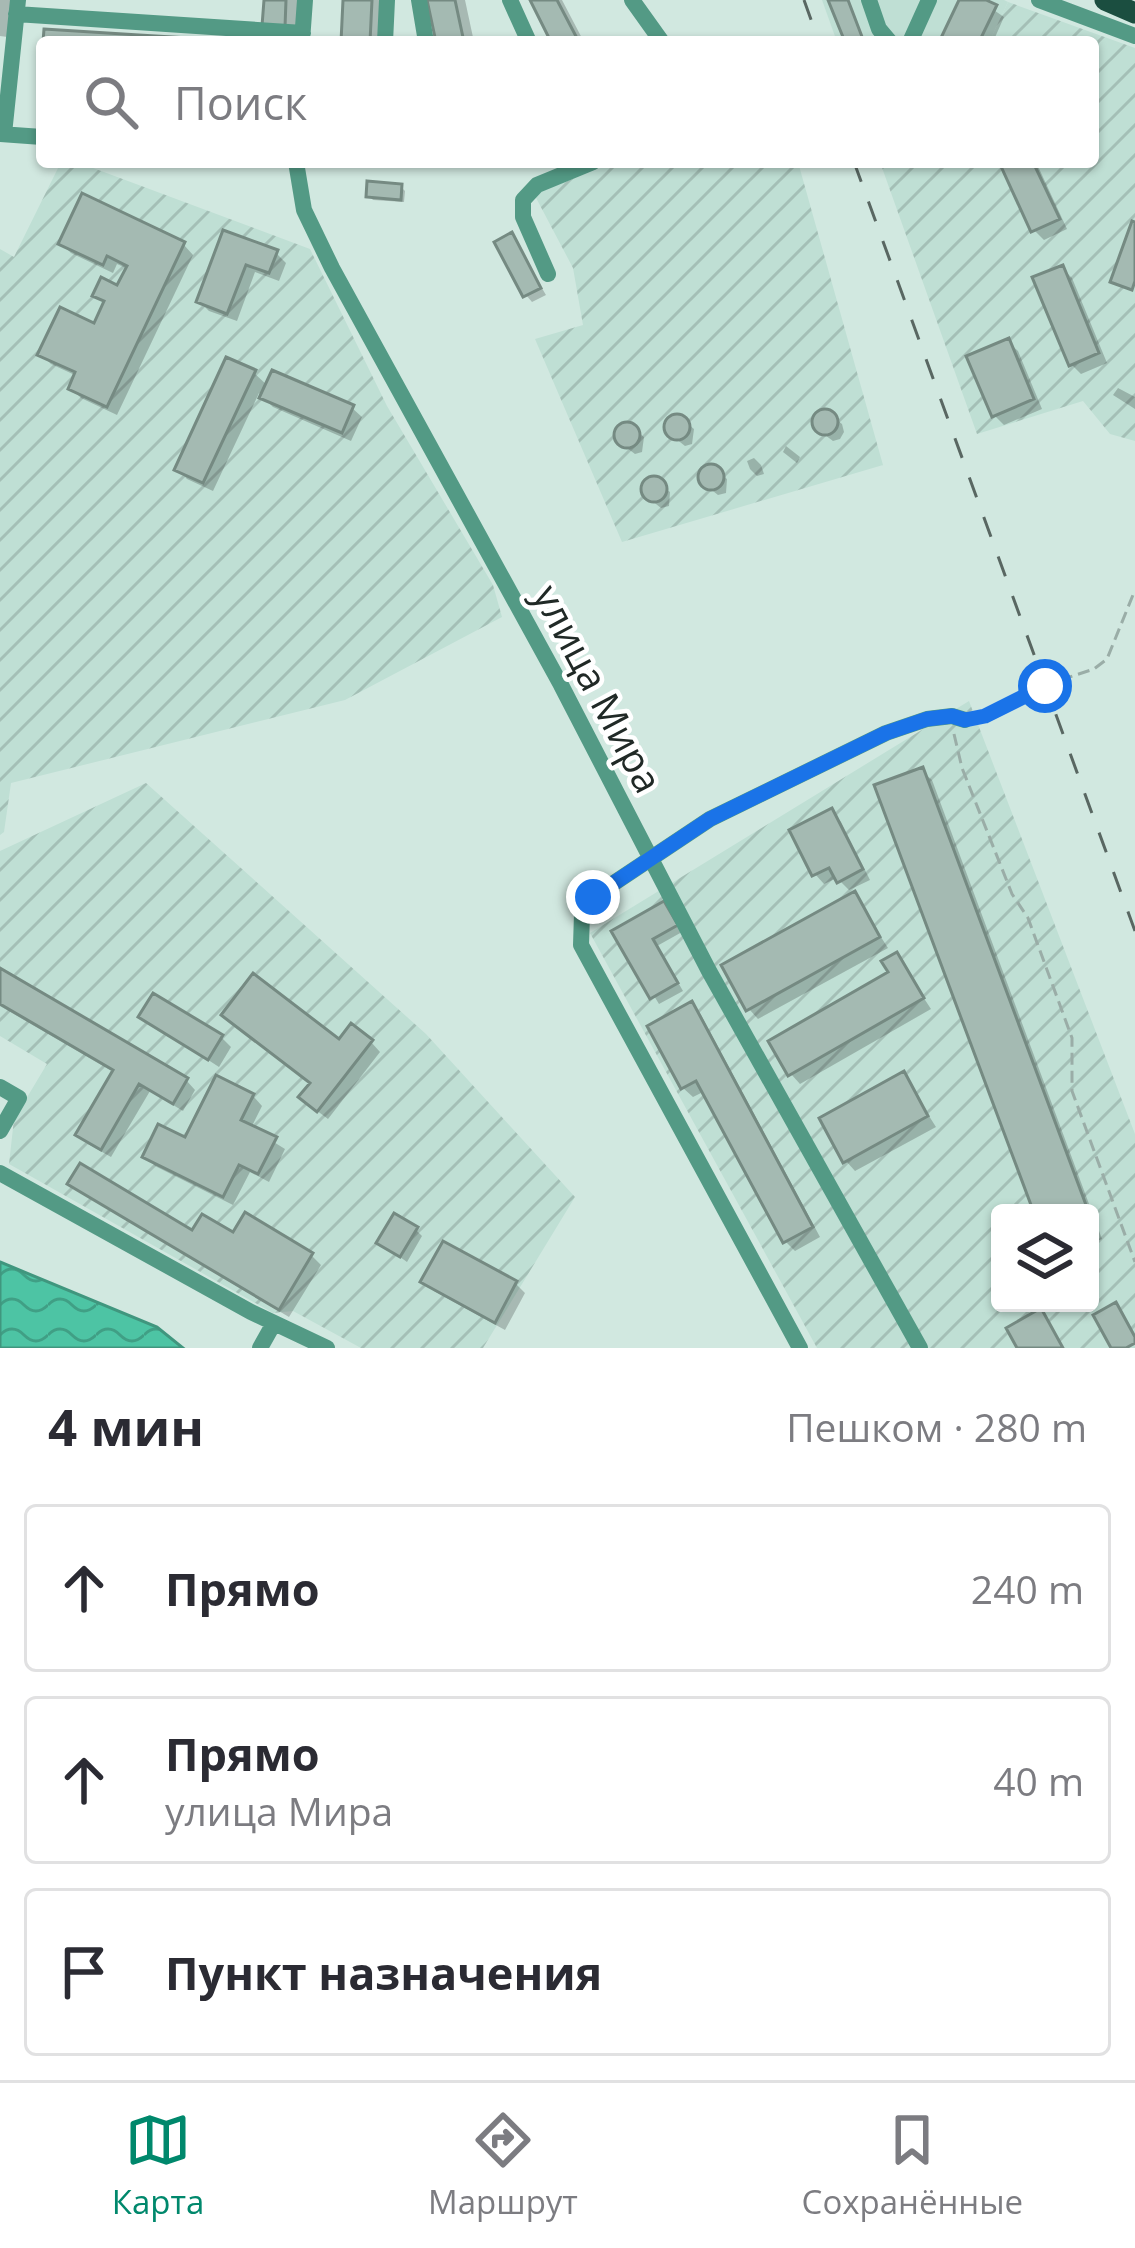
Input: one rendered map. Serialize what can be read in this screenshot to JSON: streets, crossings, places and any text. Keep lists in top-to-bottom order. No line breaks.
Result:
{"streets":{"street":["улица Мира"]},"page":{"search":"Поиск","heading":["4 мин","Пешком · 280 m"],"list":[["Прямо","240 m"],["Прямо","улица Мира","40 m"],"Пункт назначения"],"nav":["Карта","Маршрут","Сохранённые"]}}
